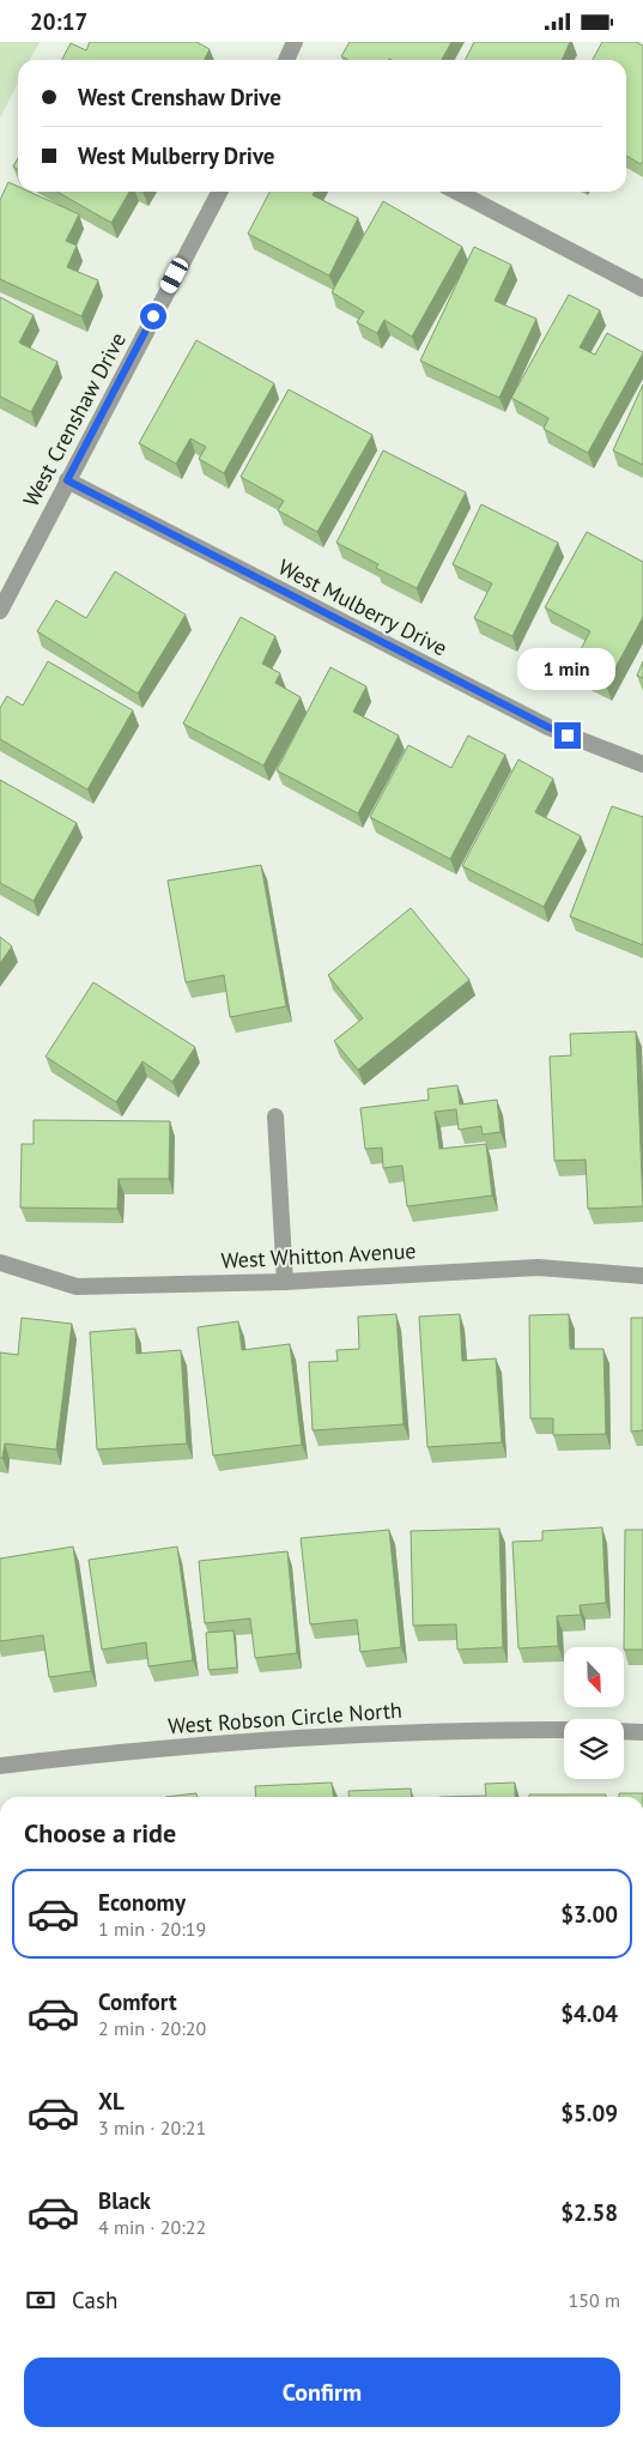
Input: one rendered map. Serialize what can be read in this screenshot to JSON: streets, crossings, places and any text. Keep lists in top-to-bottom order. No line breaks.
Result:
{"streets":{"street":["West Crenshaw Drive","West Mulberry Drive","West Whitton Avenue","West Robson Circle North"]},"crossings":[["West Crenshaw Drive","West Mulberry Drive"]],"north":"bottom right","page":{"status":"20:17","banner":["West Crenshaw Drive","West Mulberry Drive"],"bubble":"1 min","heading":"Choose a ride","list":[{"name":"Economy","note":"1 min · 20:19","value":"$3.00"},{"name":"Comfort","note":"2 min · 20:20","value":"$4.04"},{"name":"XL","note":"3 min · 20:21","value":"$5.09"},{"name":"Black","note":"4 min · 20:22","value":"$2.58"}],"pay":["Cash","150 m"],"buttons":"Confirm"}}
